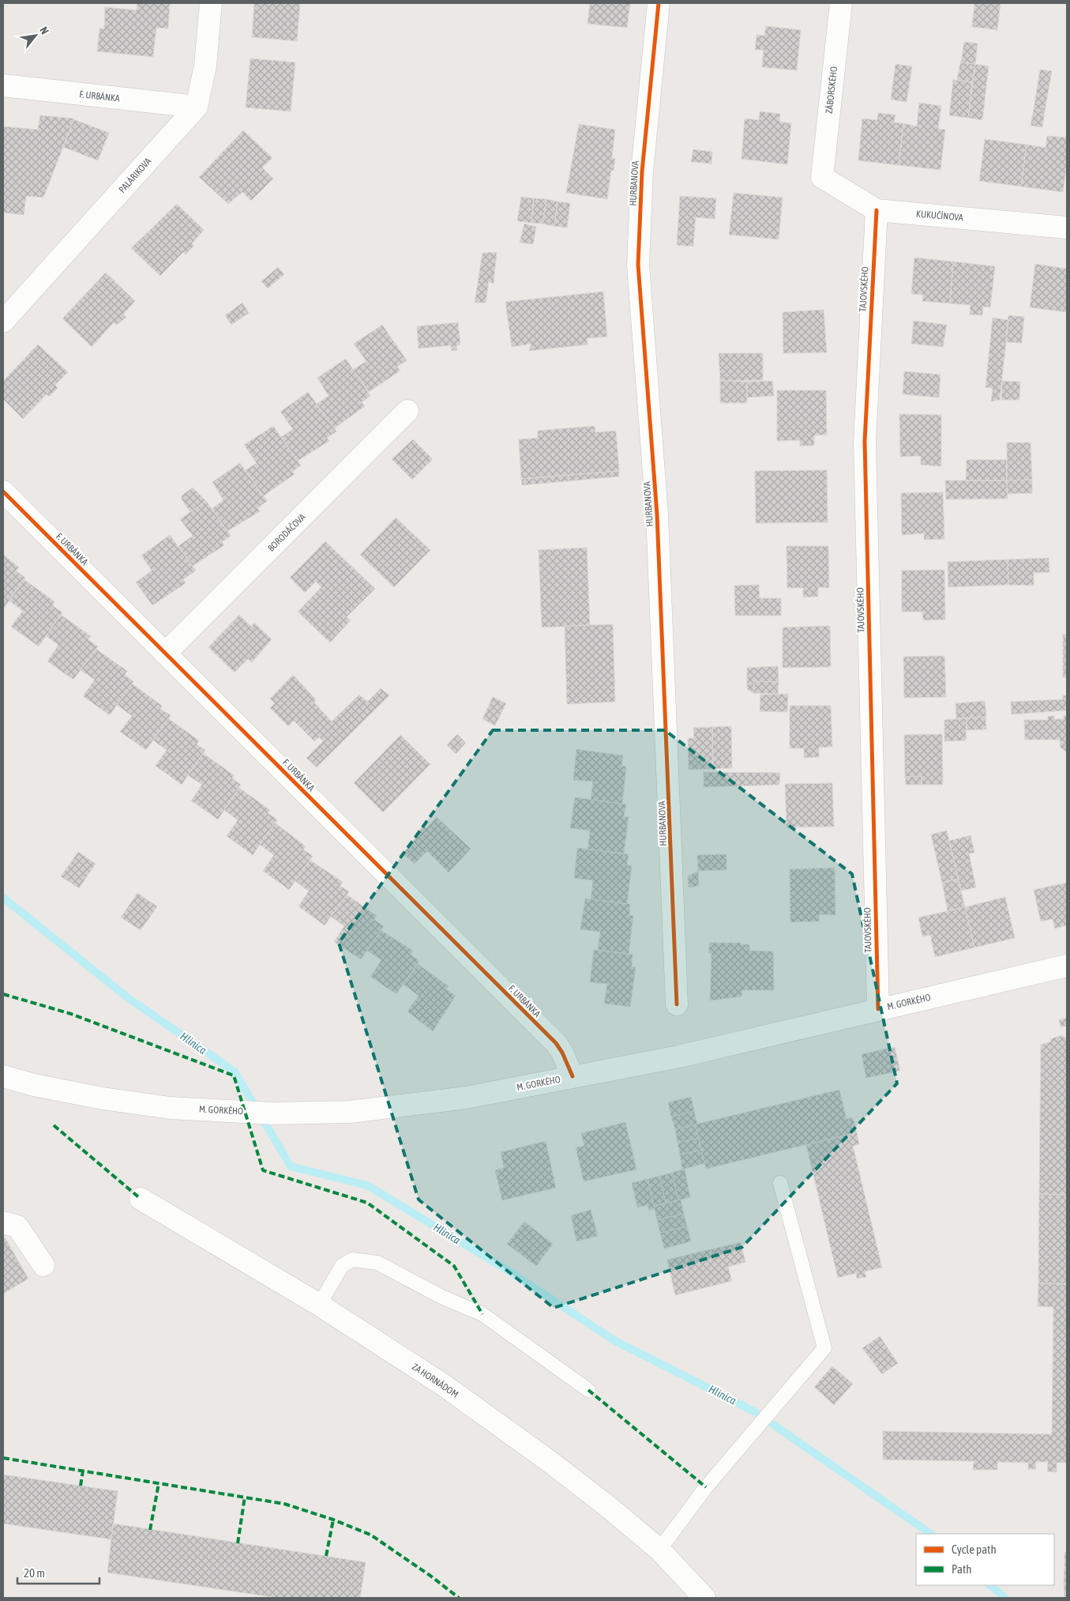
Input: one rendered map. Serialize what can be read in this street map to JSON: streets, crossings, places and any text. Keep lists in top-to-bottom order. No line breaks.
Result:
{"streets":{"street":["ZÁBORSKÉHO","F. URBÁNKA","PALÁRIKOVA","HURBANOVA","KUKUČÍNOVA","TAJOVSKÉHO","BORODÁČOVA","M. GORKÉHO","ZA HORNÁDOM"]},"crossings":[["ZÁBORSKÉHO","KUKUČÍNOVA"],["F. URBÁNKA","PALÁRIKOVA"],["F. URBÁNKA","BORODÁČOVA"],["F. URBÁNKA","M. GORKÉHO"],["KUKUČÍNOVA","TAJOVSKÉHO"],["TAJOVSKÉHO","M. GORKÉHO"]],"water":["Hlinica"],"legend":["Cycle path","Path"],"scale_bar":"20 m","north":"top right"}
